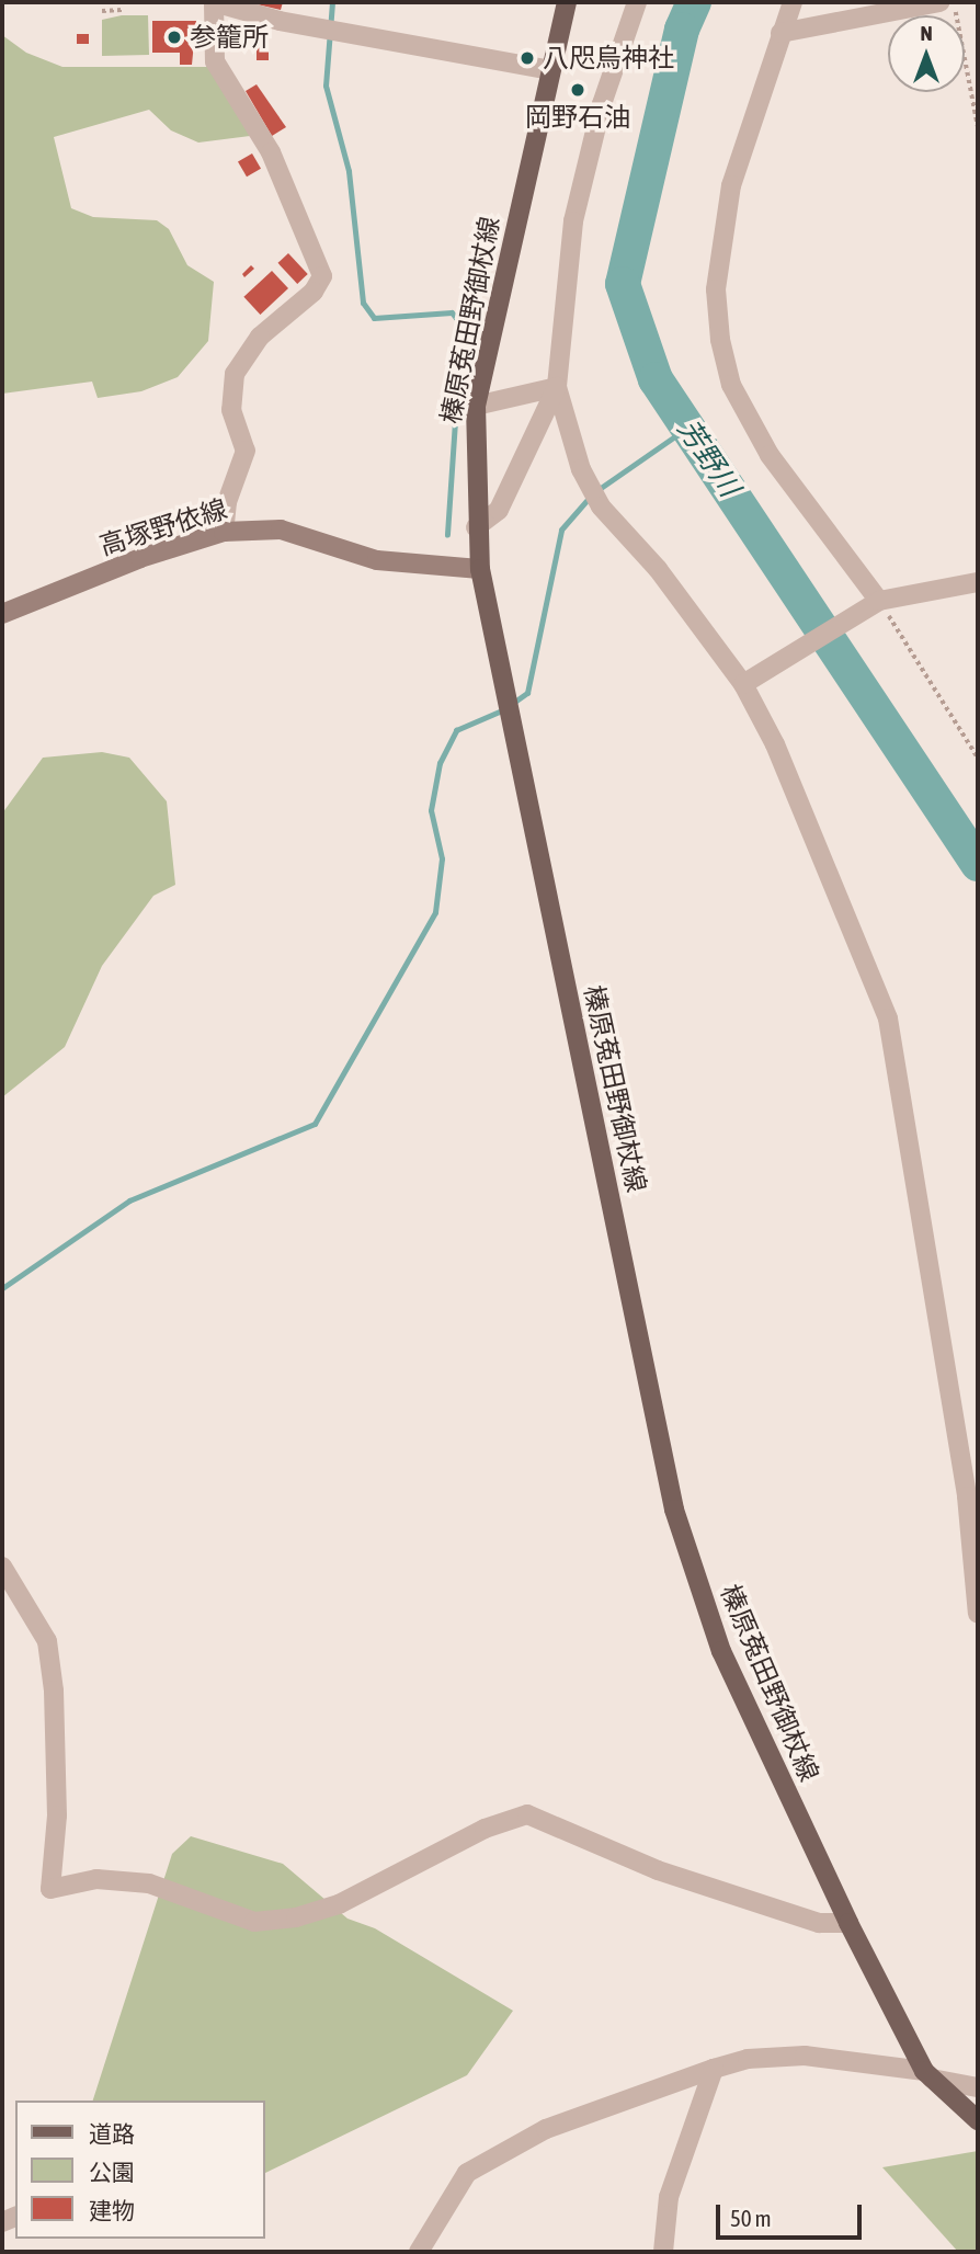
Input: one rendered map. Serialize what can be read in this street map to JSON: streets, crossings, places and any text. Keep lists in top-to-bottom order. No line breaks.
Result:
{"streets":{"main road":["榛原菟田野御杖線","高塚野依線"]},"crossings":[["榛原菟田野御杖線","高塚野依線"]],"water":["芳野川"],"places":["参籠所","八咫烏神社","岡野石油"],"legend":["道路","公園","建物"],"scale_bar":"50 m","north":"top"}
